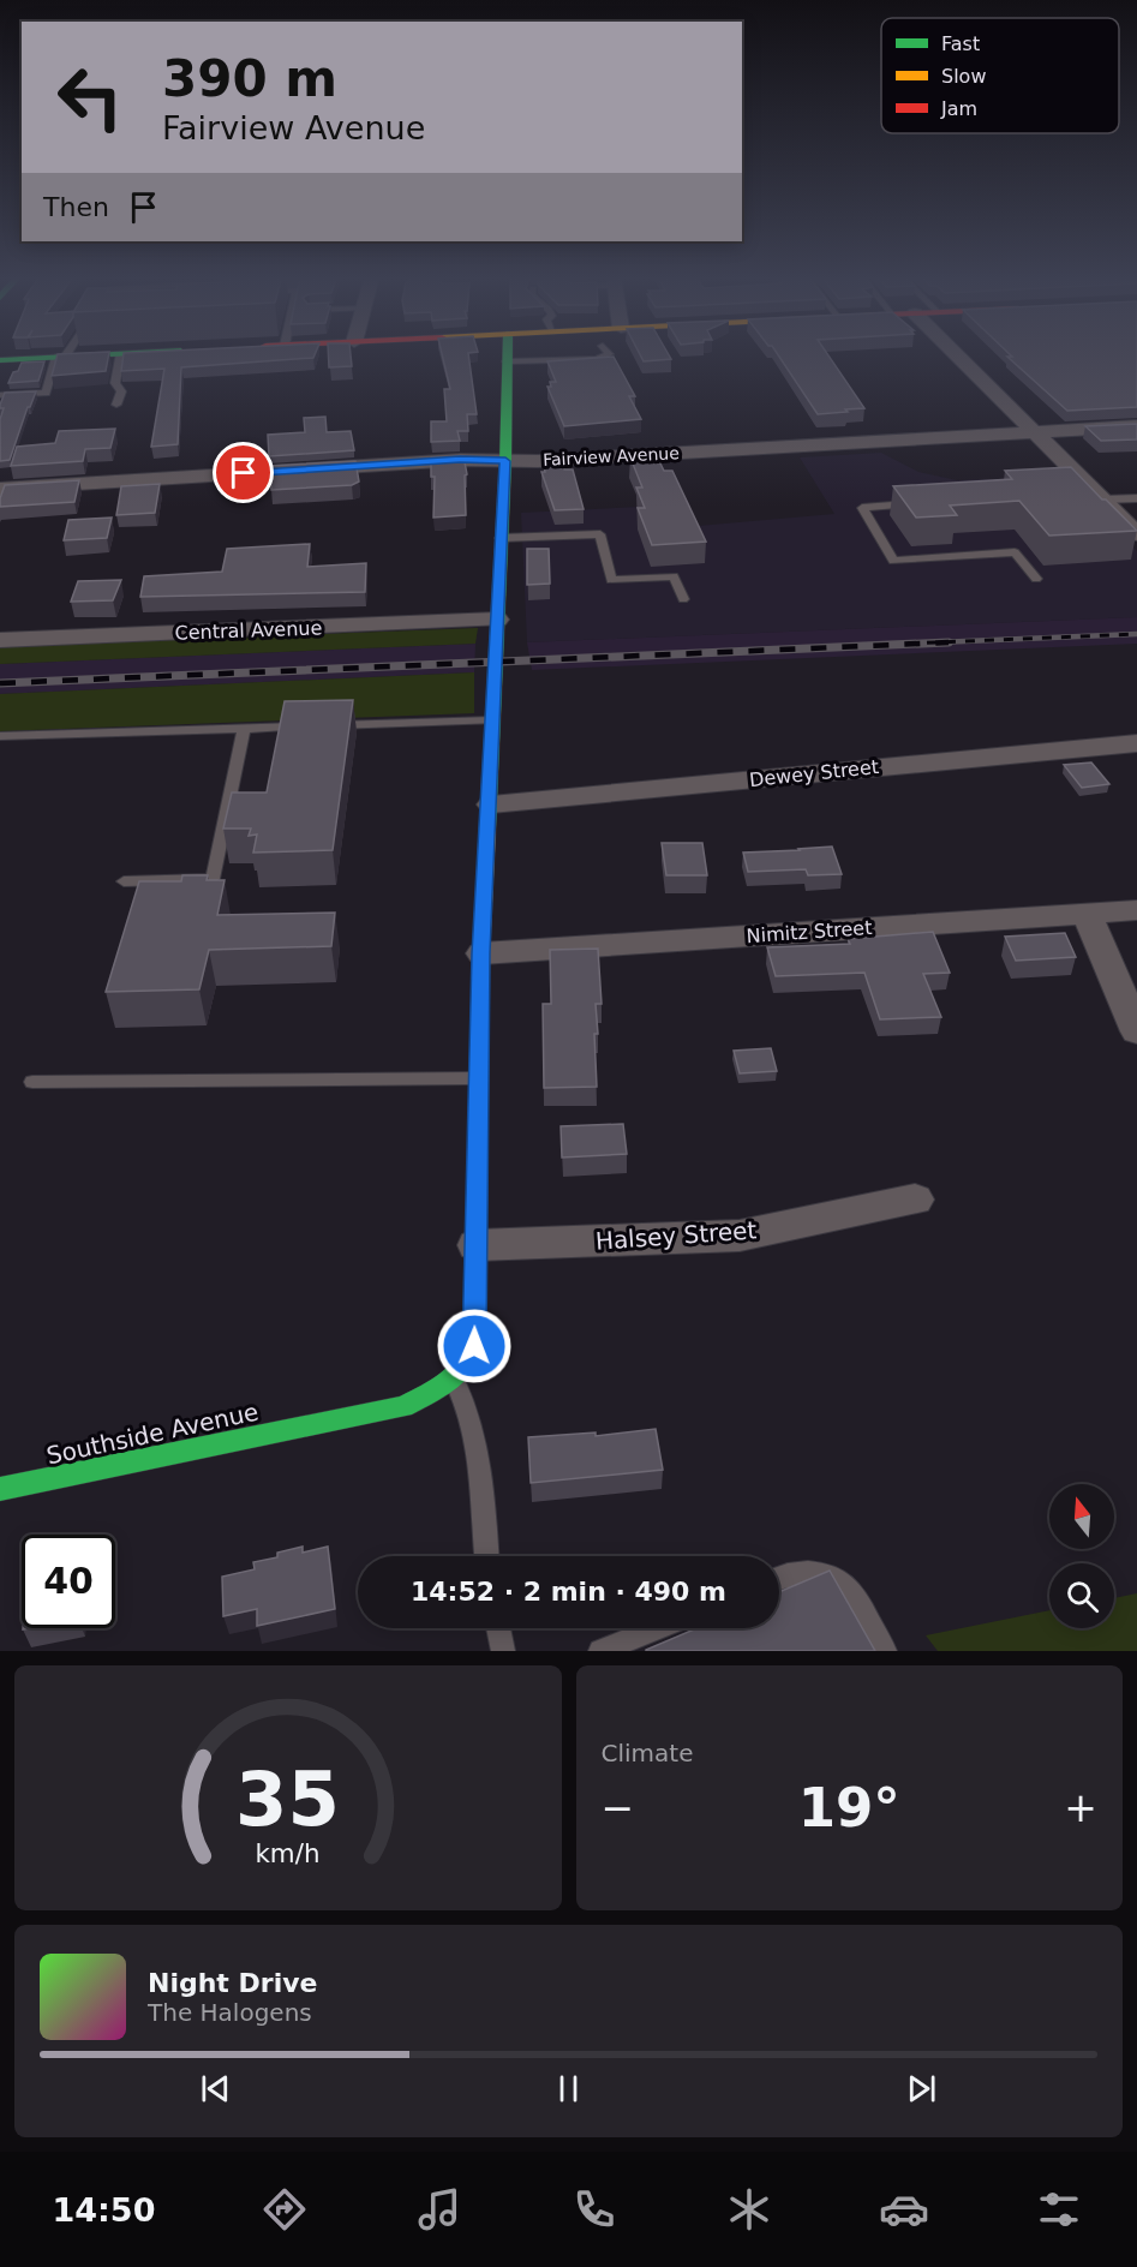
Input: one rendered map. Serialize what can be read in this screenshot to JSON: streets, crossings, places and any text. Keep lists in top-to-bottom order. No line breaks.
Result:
{"streets":{"street":["Fairview Avenue","Central Avenue","Dewey Street","Nimitz Street","Halsey Street","Southside Avenue"]},"legend":["Fast","Slow","Jam"],"north":"top","page":{"turn":["390 m","Fairview Avenue"],"then":"Then","limit":"40","trip":"14:52 · 2 min · 490 m","tile":"Climate","heat":["−","19°","+"],"song":["Night Drive","The Halogens"],"tabs":"14:50","gauge":["35","km/h"]}}
